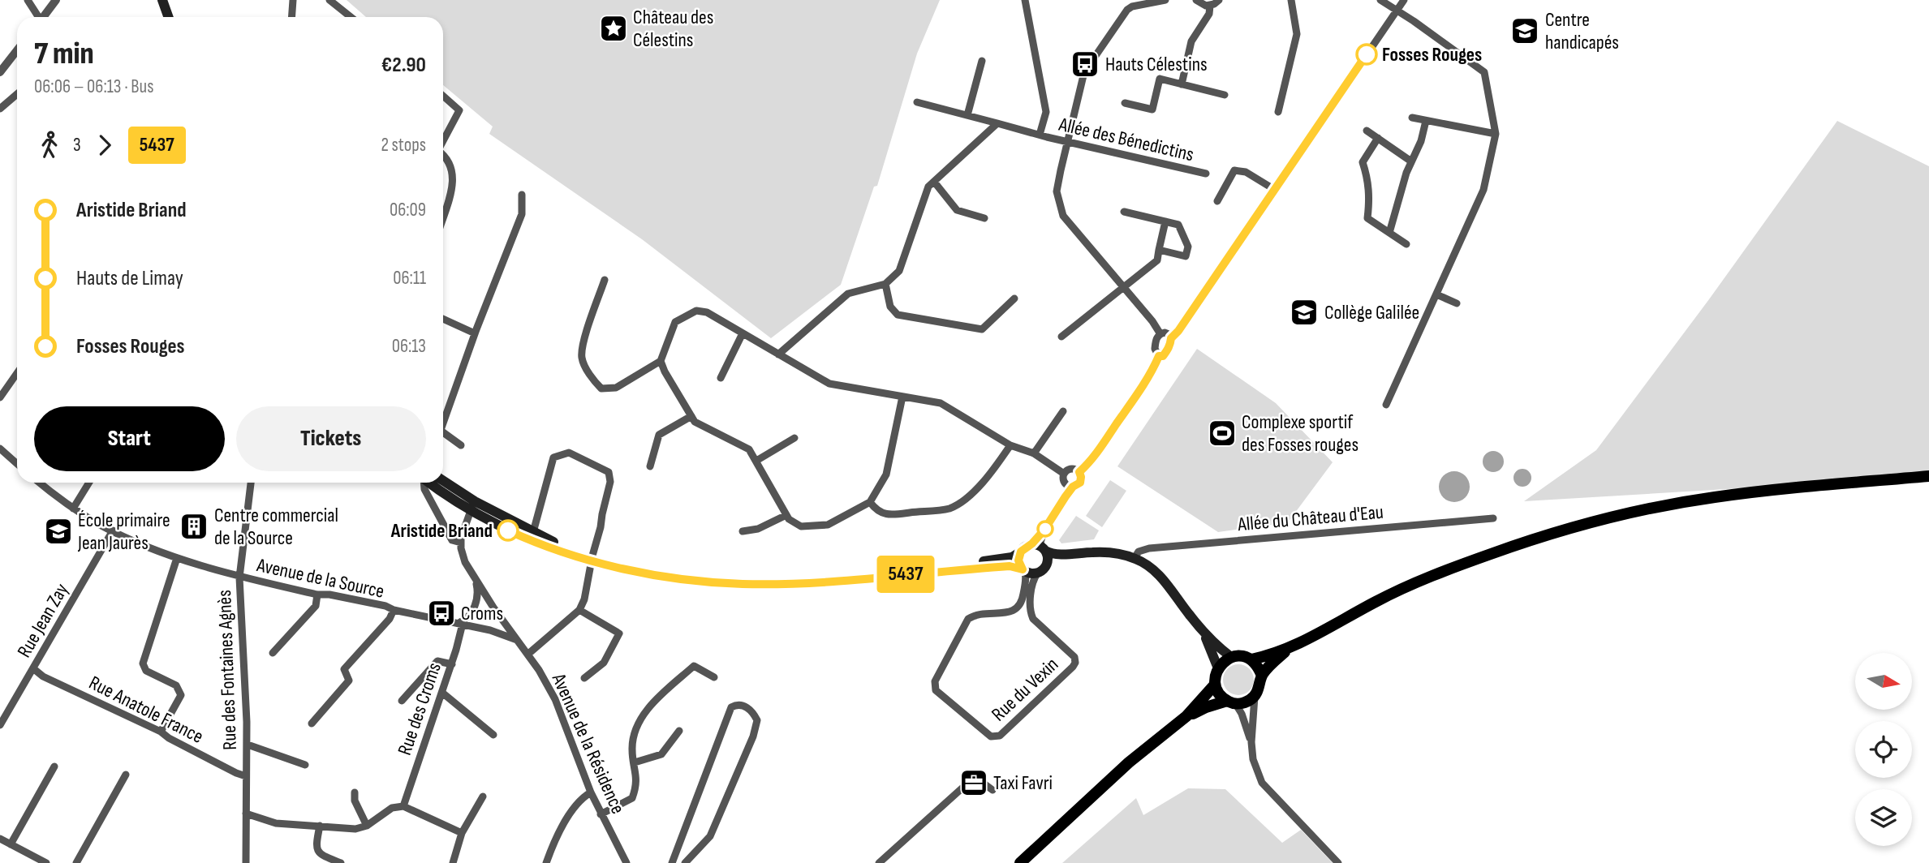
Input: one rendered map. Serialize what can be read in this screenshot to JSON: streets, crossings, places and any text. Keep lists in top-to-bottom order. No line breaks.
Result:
{"streets":{"street":["Allée des Bénedictins","Allée du Château d'Eau","Avenue de la Source","Rue Jean Zay","Rue des Fontaines Agnès","Rue du Vexin","Rue des Croms","Rue Anatole France","Avenue de la Résidence"]},"crossings":[["Avenue de la Source","Rue Jean Zay"],["Avenue de la Source","Rue des Fontaines Agnès"],["Avenue de la Source","Rue des Croms"],["Avenue de la Source","Avenue de la Résidence"],["Rue Jean Zay","Rue Anatole France"],["Rue des Fontaines Agnès","Rue Anatole France"]],"places":{"place":["Château des Célestins"],"school or university":["Centre handicapés","Collège Galilée","École primaire Jean Jaurès"],"other":["Fosses Rouges","Aristide Briand"],"bus stop":["Hauts Célestins","Croms"],"sports":["Complexe sportif des Fosses rouges"],"building":["Centre commercial de la Source"],"office":["Taxi Favri"]},"lines":["bus line 5437"],"north":"right","page":{"on_map":"5437","heading":["7 min","06:06 – 06:13 · Bus","€2.90"],"legs":["3","5437","2 stops"],"list":[{"name":"Aristide Briand","value":"06:09"},{"name":"Hauts de Limay","value":"06:11"},{"name":"Fosses Rouges","value":"06:13"}],"buttons":["Start","Tickets"]}}
